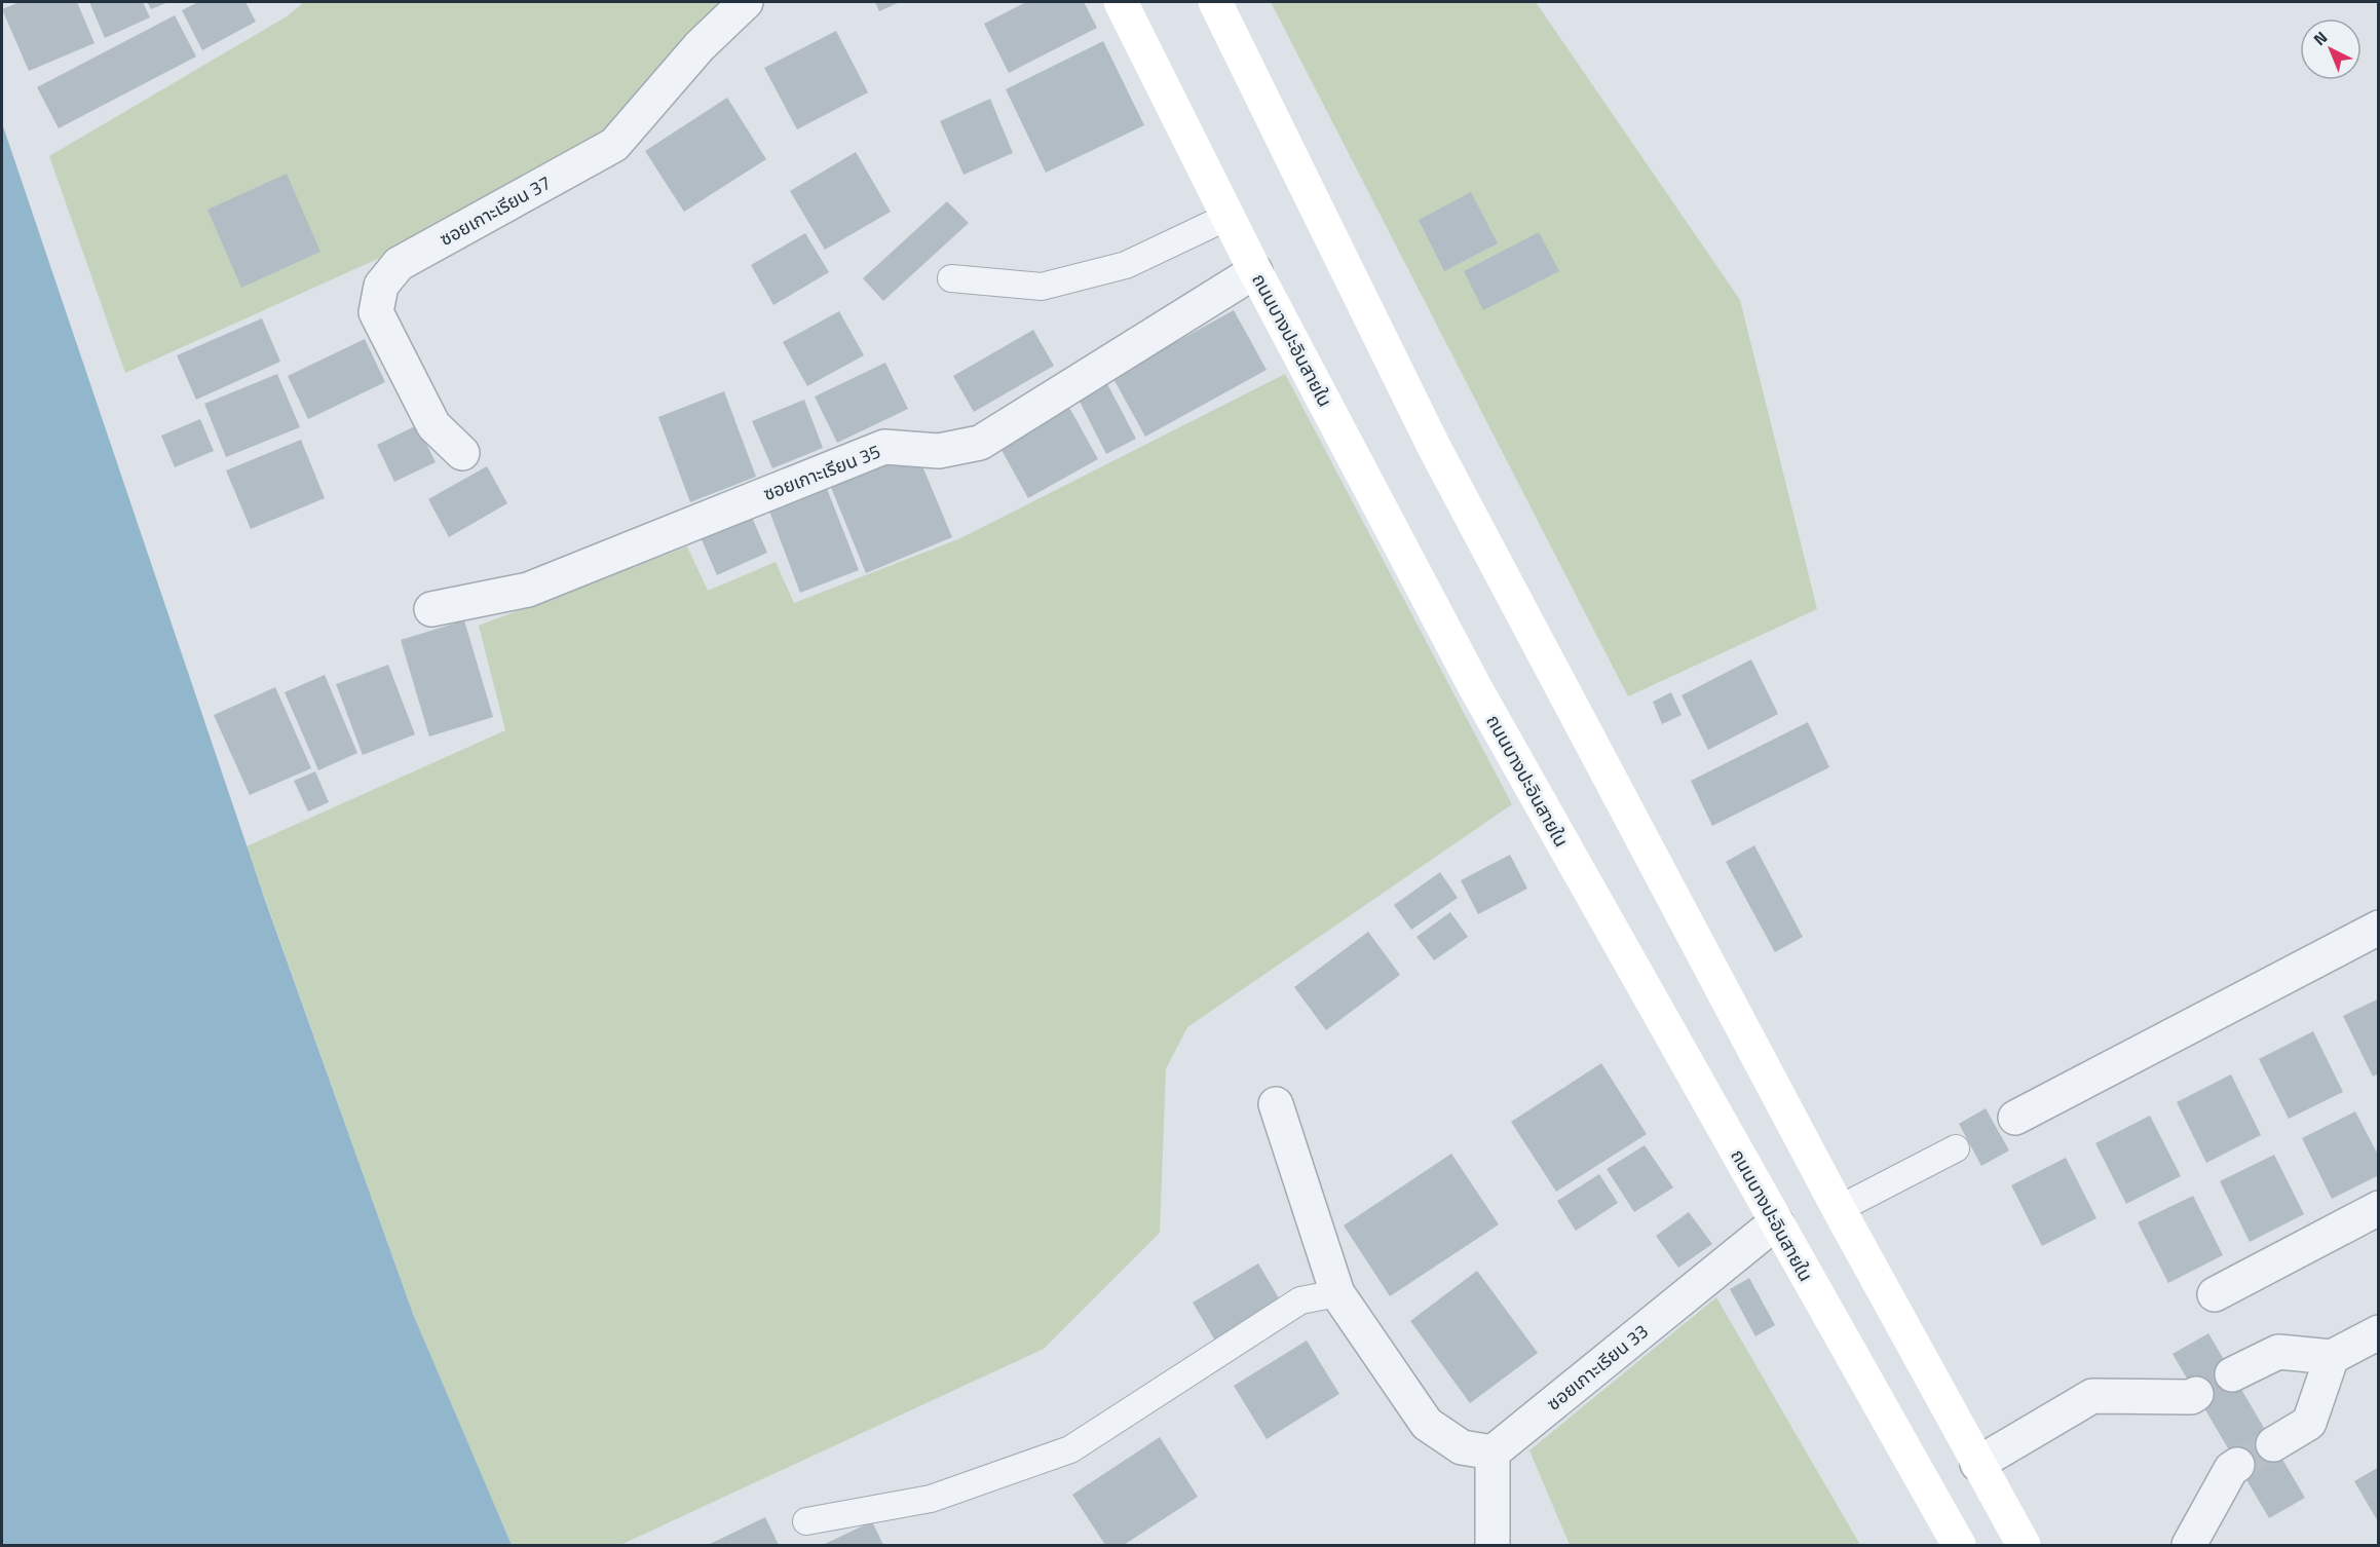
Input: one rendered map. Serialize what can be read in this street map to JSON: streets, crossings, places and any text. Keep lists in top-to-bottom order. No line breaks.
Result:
{"streets":{"main road":["ถนนบางปะอินสายใน"],"street":["ซอยเกาะเรียน 37","ซอยเกาะเรียน 35","ซอยเกาะเรียน 33"]},"crossings":[["ถนนบางปะอินสายใน","ซอยเกาะเรียน 35"],["ถนนบางปะอินสายใน","ซอยเกาะเรียน 33"]],"north":"top left"}
